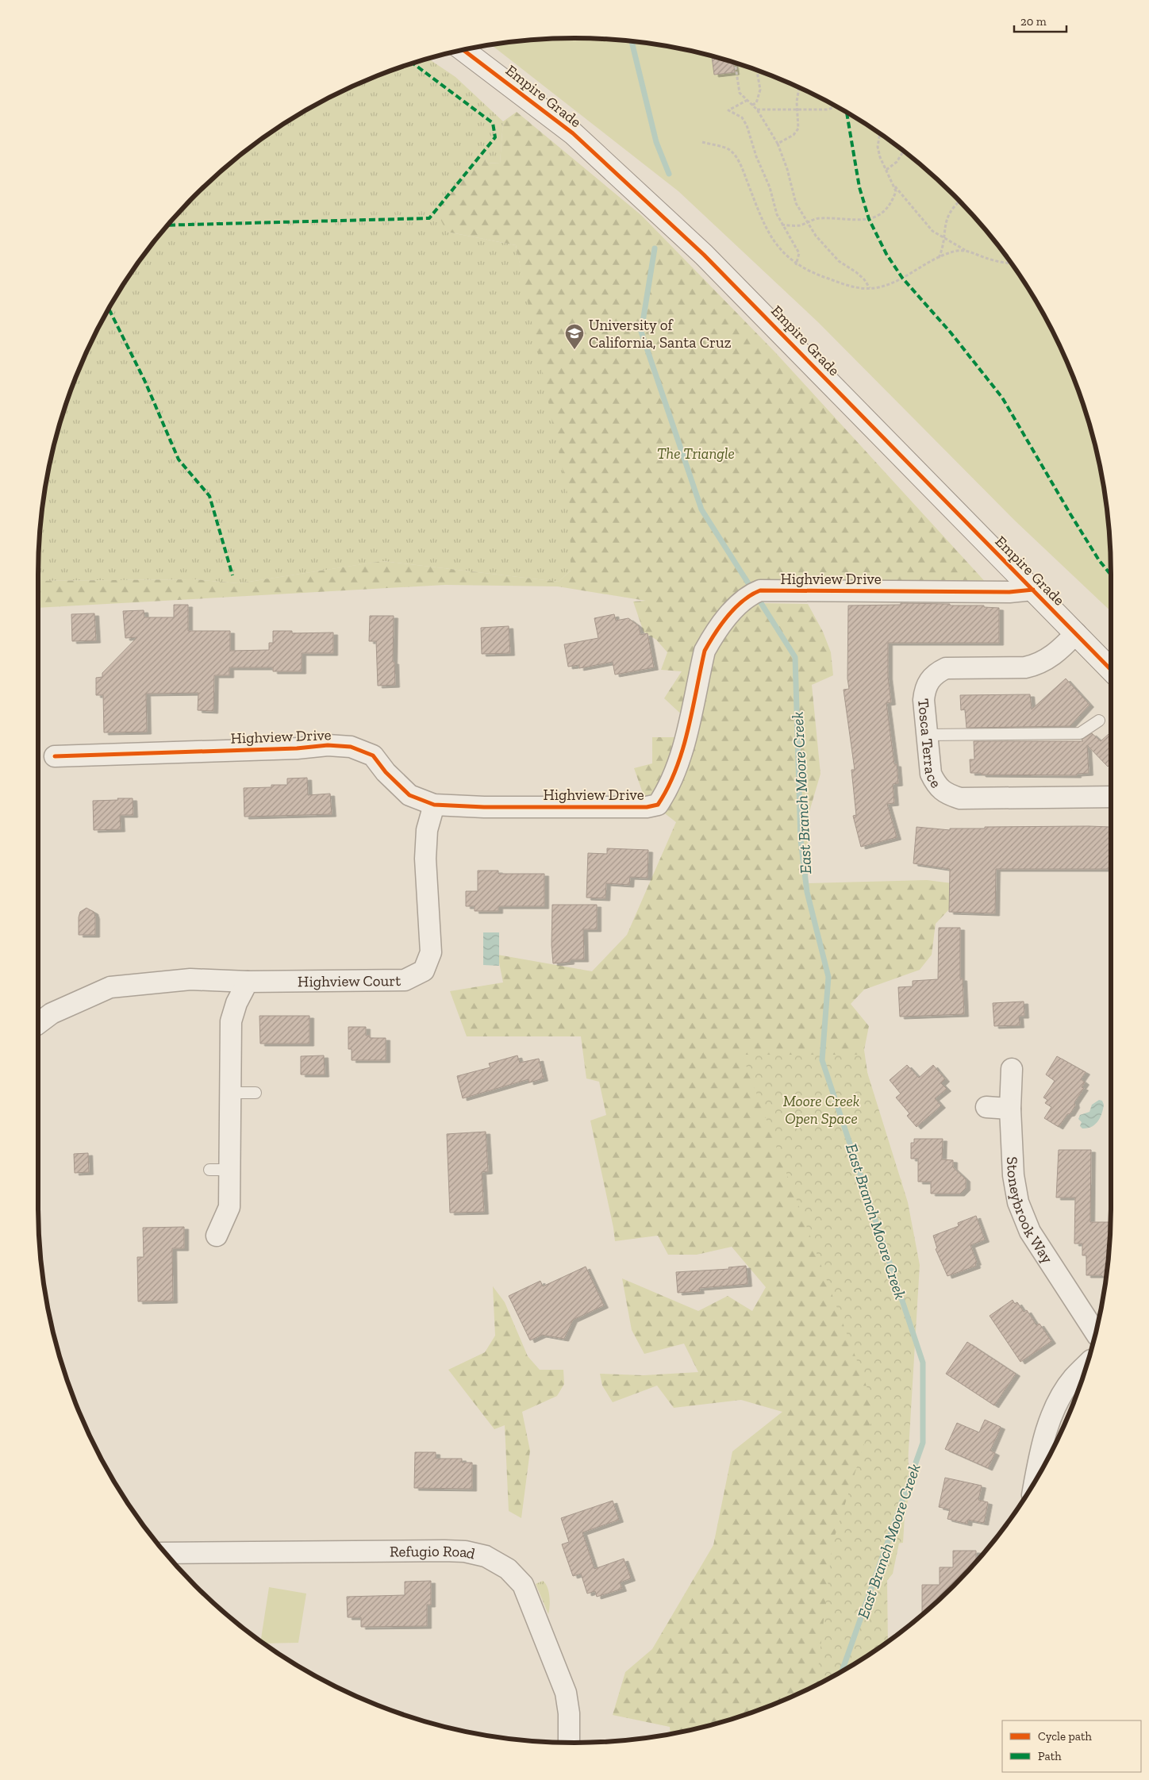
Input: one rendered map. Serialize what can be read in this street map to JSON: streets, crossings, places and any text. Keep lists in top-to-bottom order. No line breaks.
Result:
{"streets":{"main road":["Empire Grade"],"street":["Highview Drive","Tosca Terrace","Highview Court","Stoneybrook Way","Refugio Road"]},"crossings":[["Empire Grade","Highview Drive"],["Empire Grade","Tosca Terrace"],["Highview Drive","Highview Court"]],"water":["East Branch Moore Creek"],"parks":["The Triangle","Moore Creek Open Space"],"places":{"school or university":["University of California, Santa Cruz"]},"legend":["Cycle path","Path"],"scale_bar":"20 m"}
